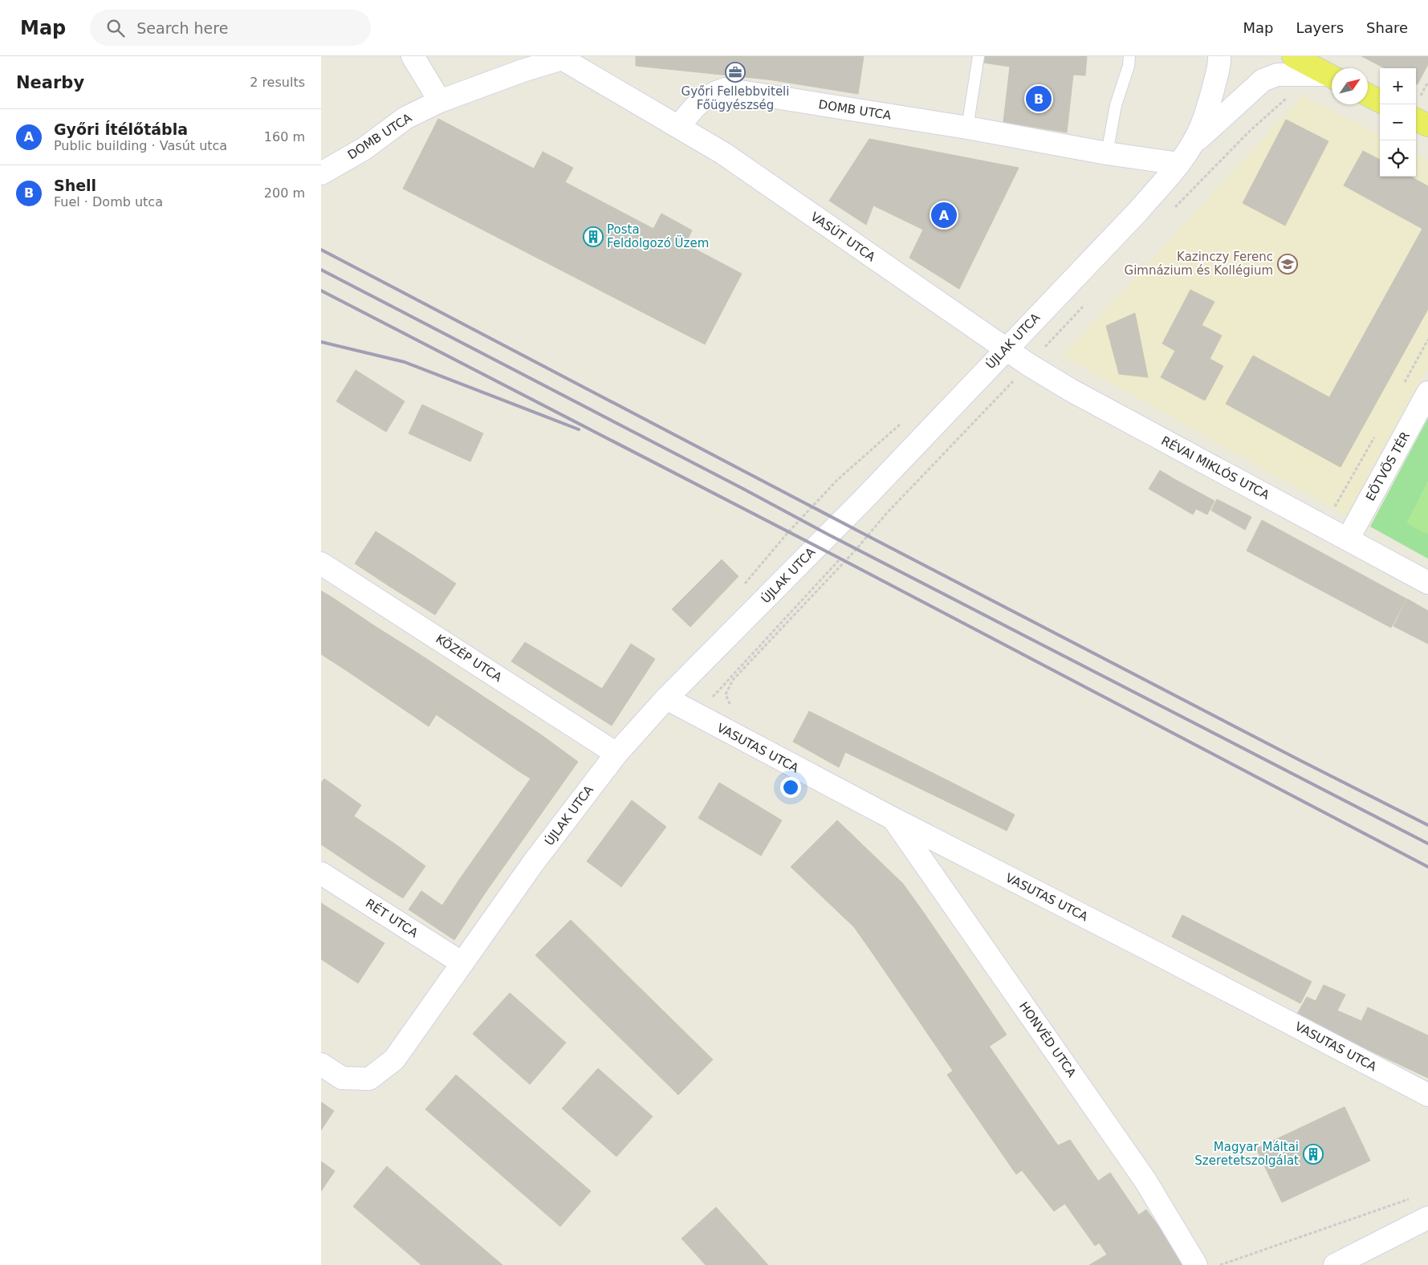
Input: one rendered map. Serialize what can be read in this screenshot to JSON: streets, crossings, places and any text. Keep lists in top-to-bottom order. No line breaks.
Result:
{"streets":{"street":["DOMB UTCA","VASÚT UTCA","ÚJLAK UTCA","EÖTVÖS TÉR","RÉVAI MIKLÓS UTCA","KÖZÉP UTCA","VASUTAS UTCA","RÉT UTCA","HONVÉD UTCA"]},"crossings":[["DOMB UTCA","VASÚT UTCA"],["DOMB UTCA","ÚJLAK UTCA"],["VASÚT UTCA","ÚJLAK UTCA"],["VASÚT UTCA","RÉVAI MIKLÓS UTCA"],["ÚJLAK UTCA","RÉVAI MIKLÓS UTCA"],["ÚJLAK UTCA","KÖZÉP UTCA"],["ÚJLAK UTCA","VASUTAS UTCA"],["ÚJLAK UTCA","RÉT UTCA"],["EÖTVÖS TÉR","RÉVAI MIKLÓS UTCA"],["VASUTAS UTCA","HONVÉD UTCA"]],"places":{"office":["Győri Fellebbviteli Főügyészség"],"building":["Posta Feldolgozó Üzem","Magyar Máltai Szeretetszolgálat"],"school or university":["Kazinczy Ferenc Gimnázium és Kollégium"]},"north":"top right","page":{"header":"Map","search":"Search here","nav":["Map","Layers","Share"],"heading":["Nearby","2 results"],"map_buttons":["+","−"],"pins":["B","A"],"list":[{"mark":"A","name":"Győri Ítélőtábla","note":"Public building · Vasút utca","value":"160 m"},{"mark":"B","name":"Shell","note":"Fuel · Domb utca","value":"200 m"}]}}
